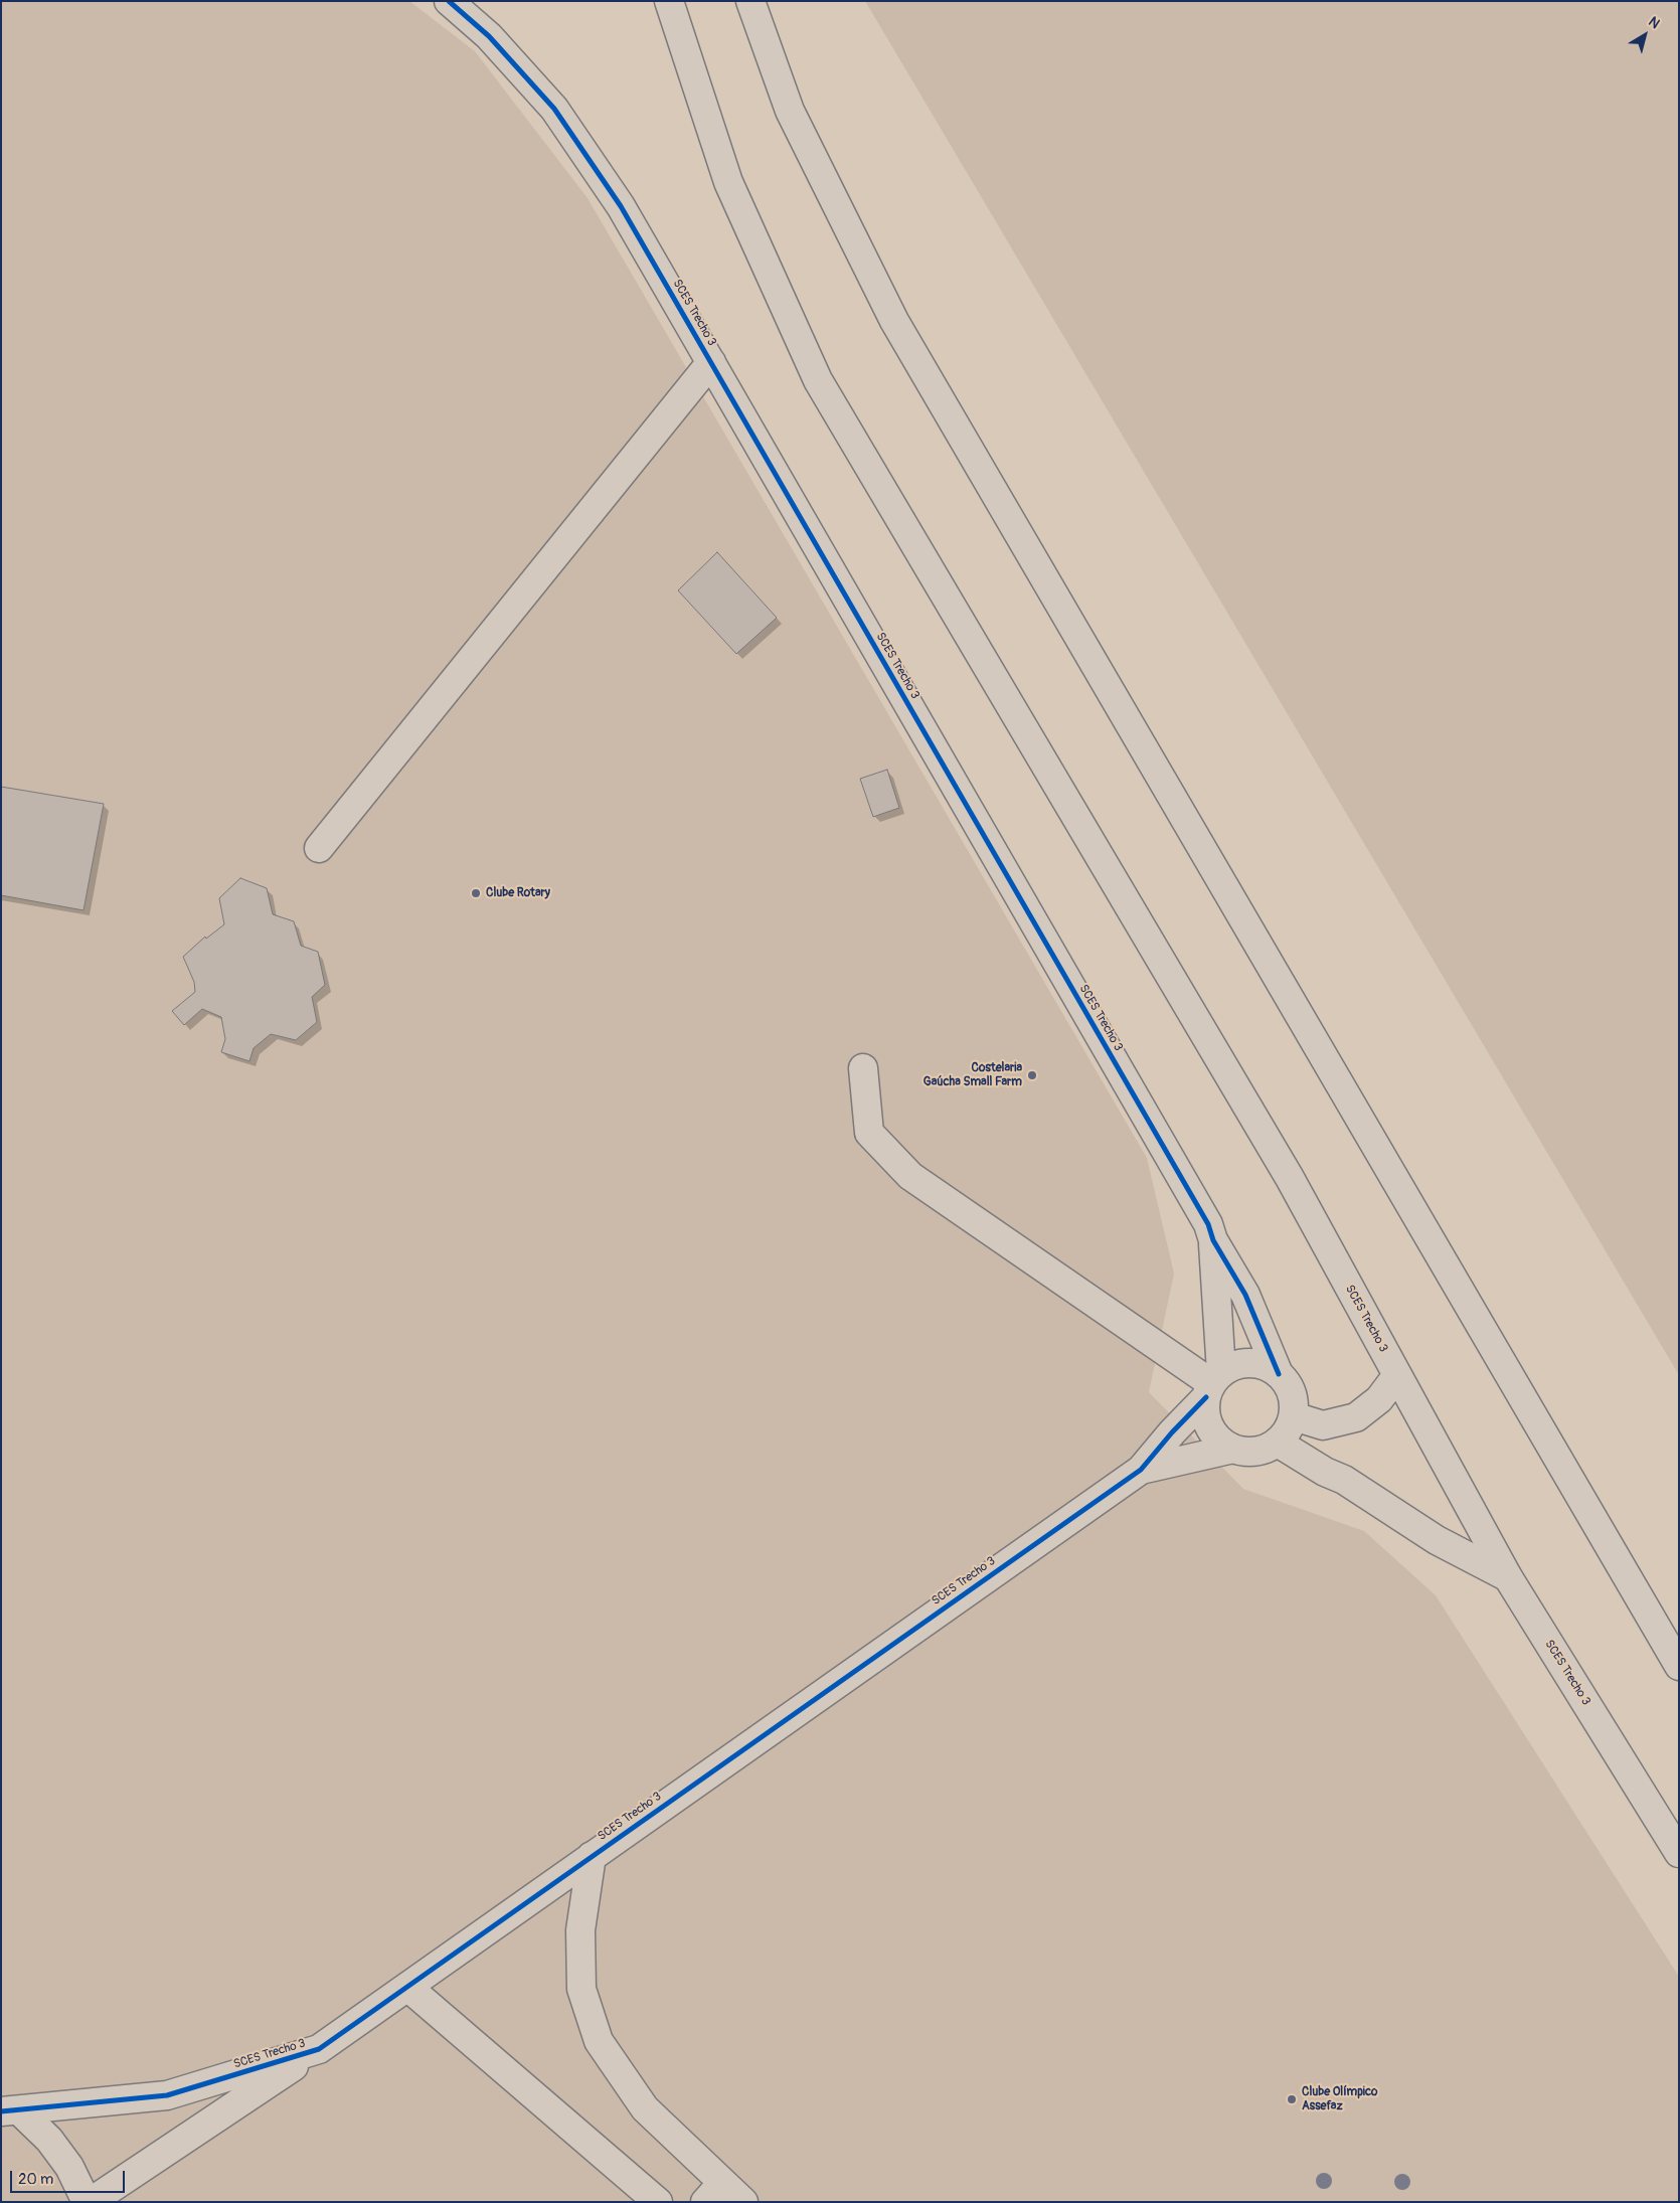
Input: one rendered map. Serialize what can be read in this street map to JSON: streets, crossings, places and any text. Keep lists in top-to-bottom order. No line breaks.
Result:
{"streets":{"main road":["SCES Trecho 3"]},"places":["Clube Rotary","Costelaria Gaúcha Small Farm","Clube Olímpico Assefaz"],"scale_bar":"20 m","north":"top right"}
